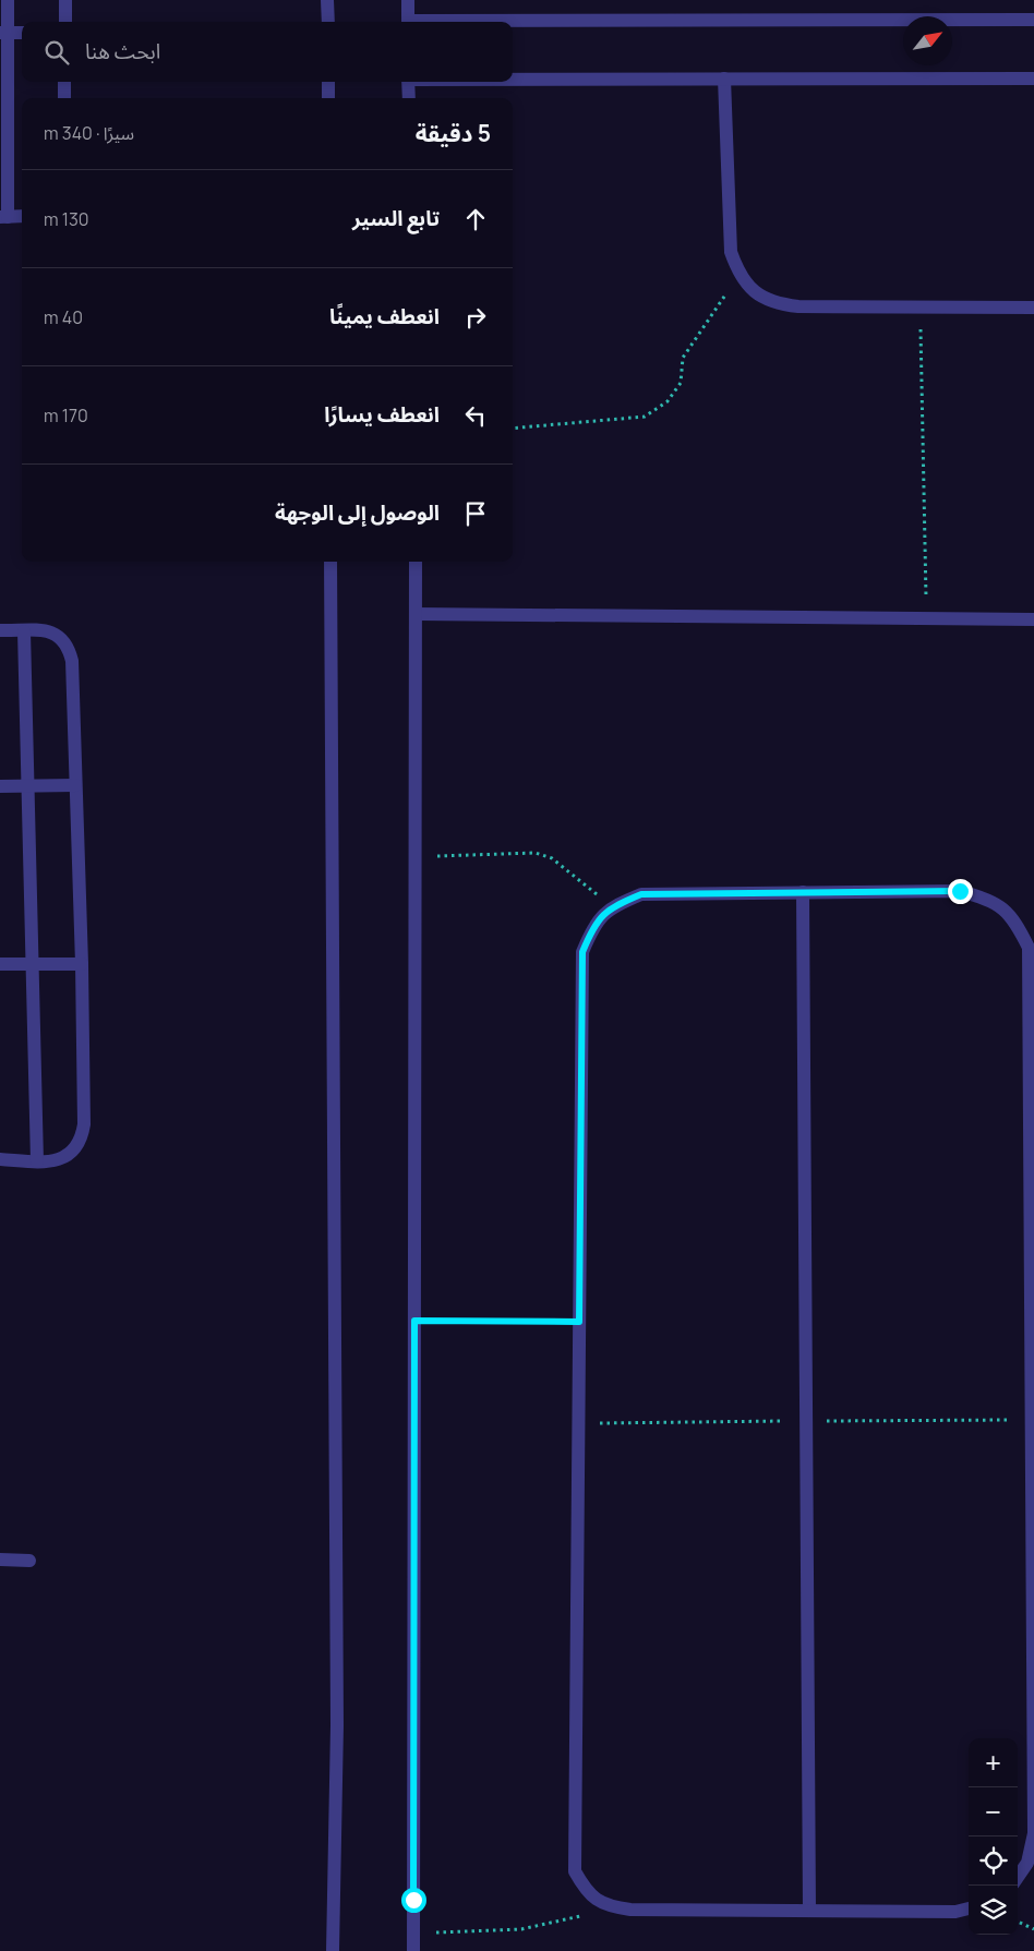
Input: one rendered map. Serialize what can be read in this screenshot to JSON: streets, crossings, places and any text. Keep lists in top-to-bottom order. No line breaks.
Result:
{"north":"top right","page":{"search":"ابحث هنا","heading":["5 دقيقة","سيرًا · 340 m"],"list":[["تابع السير","130 m"],["انعطف يمينًا","40 m"],["انعطف يسارًا","170 m"],"الوصول إلى الوجهة"],"map_buttons":["+","−"]}}
